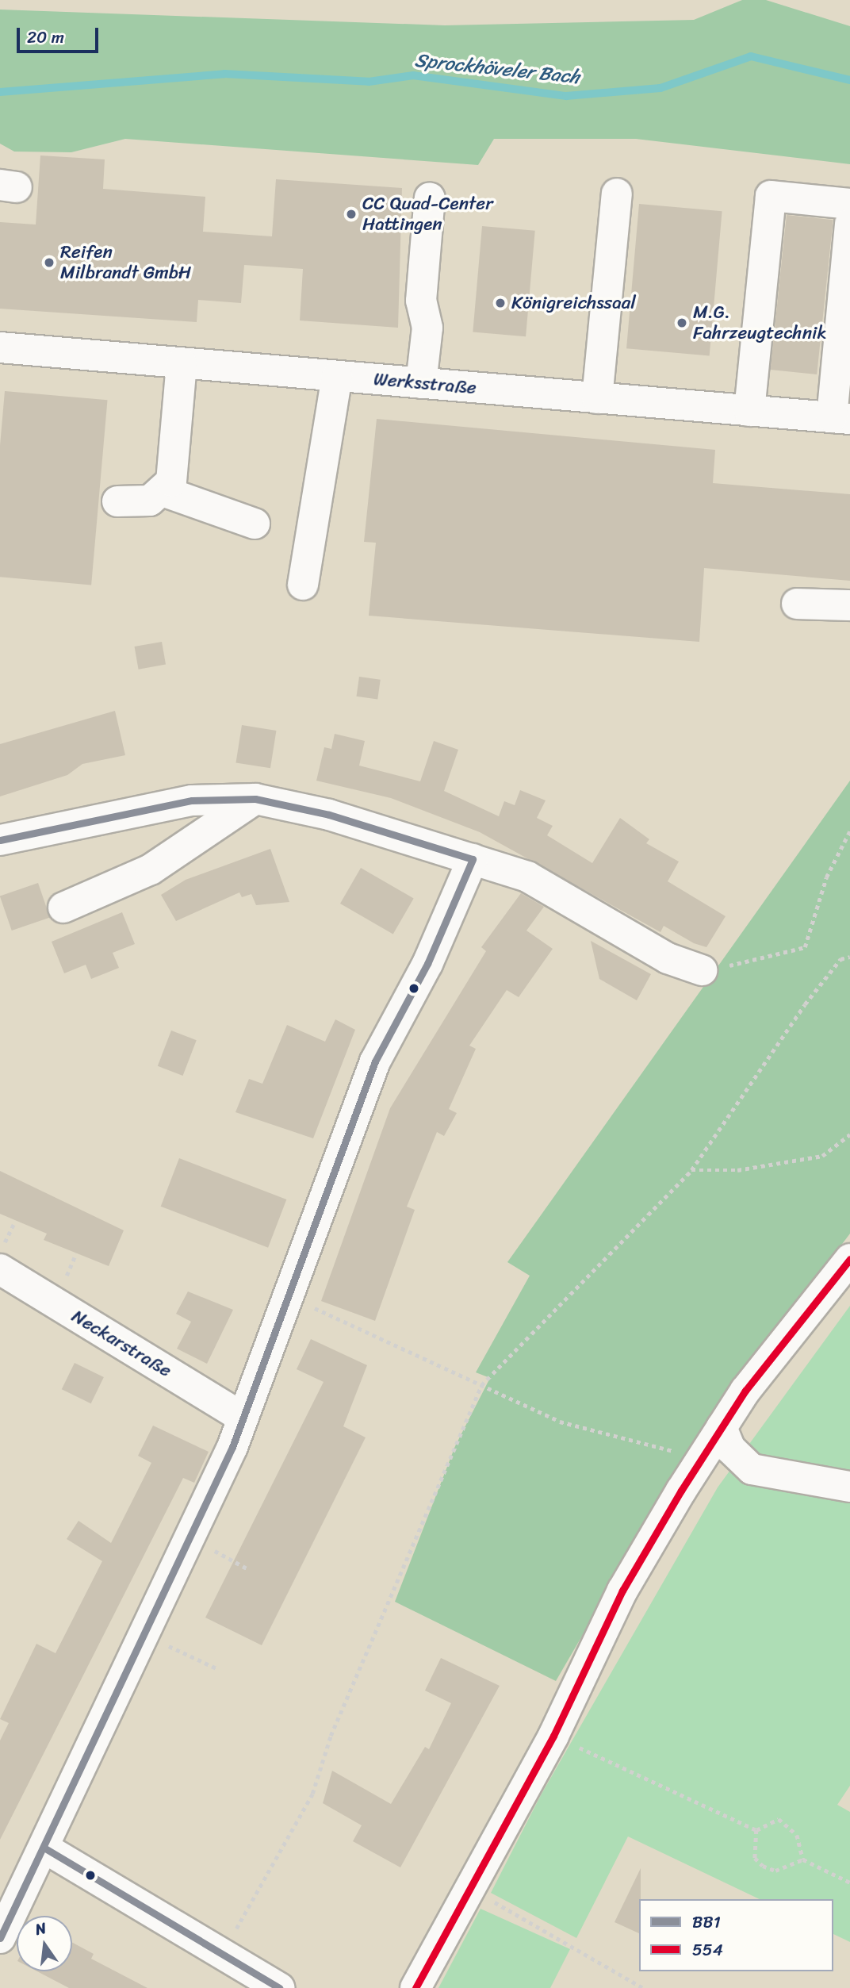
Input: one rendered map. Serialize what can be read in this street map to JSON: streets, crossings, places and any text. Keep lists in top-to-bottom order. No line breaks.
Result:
{"streets":{"street":["Werksstraße","Neckarstraße"]},"water":["Sprockhöveler Bach"],"places":["CC Quad-Center Hattingen","Reifen Milbrandt GmbH","Königreichssaal","M.G. Fahrzeugtechnik"],"lines":["transit line BB1","transit line 554"],"legend":["BB1","554"],"scale_bar":"20 m","north":"top"}
